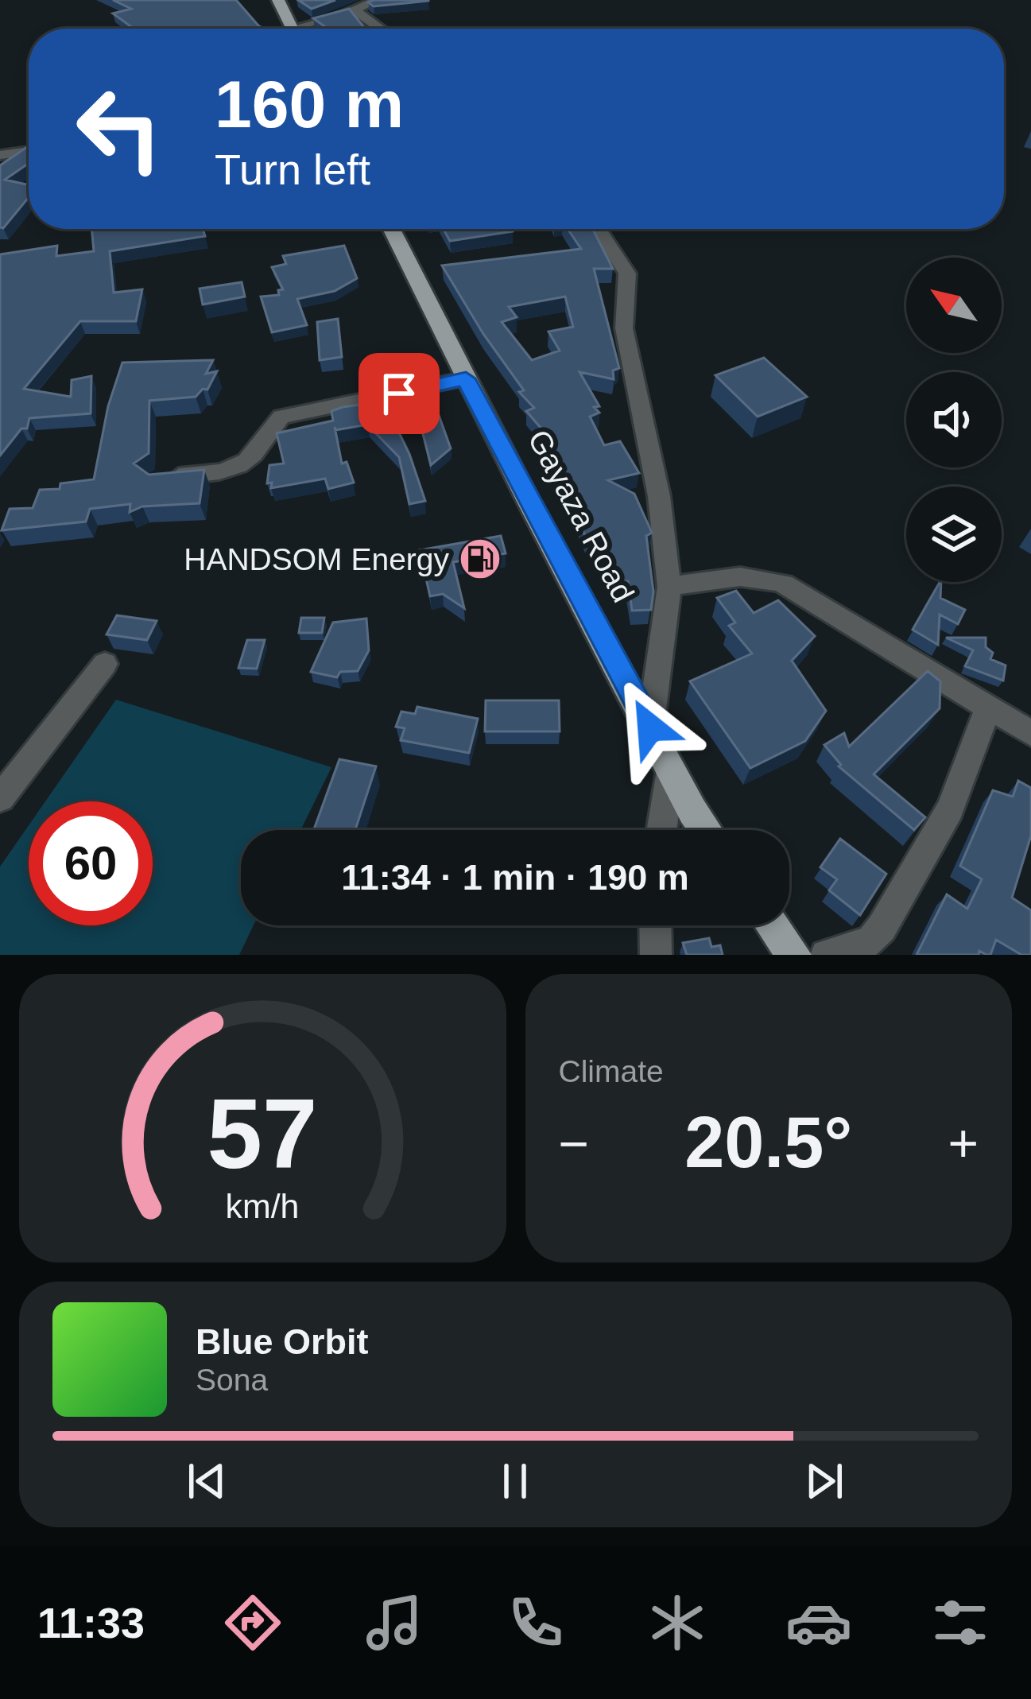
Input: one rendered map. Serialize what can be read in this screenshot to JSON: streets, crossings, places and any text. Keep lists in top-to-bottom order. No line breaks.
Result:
{"streets":{"main road":["Gayaza Road"]},"places":{"fuel station":["HANDSOM Energy"]},"north":"top left","page":{"turn":["160 m","Turn left"],"limit":"60","trip":"11:34 · 1 min · 190 m","tile":"Climate","heat":["−","20.5°","+"],"song":["Blue Orbit","Sona"],"tabs":"11:33","gauge":["57","km/h"]}}
